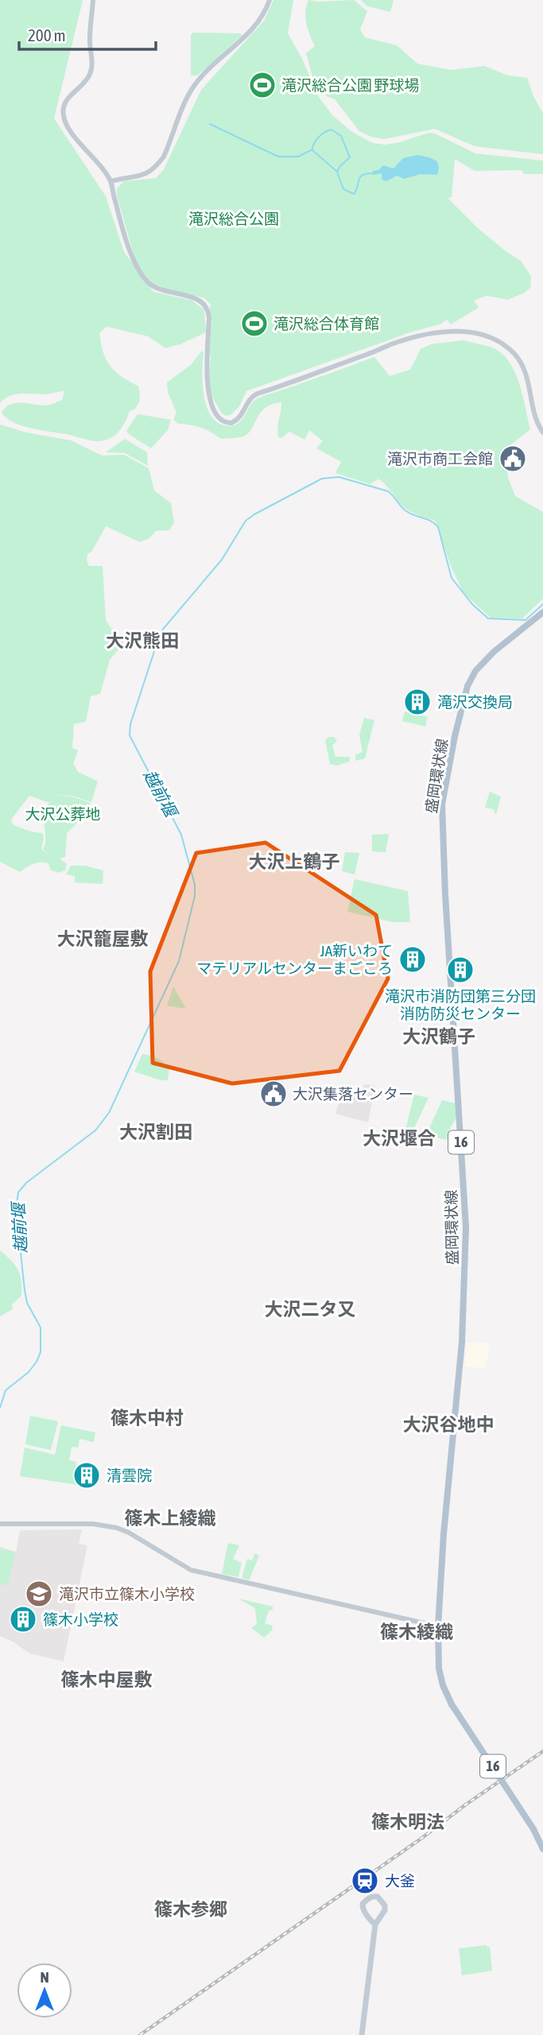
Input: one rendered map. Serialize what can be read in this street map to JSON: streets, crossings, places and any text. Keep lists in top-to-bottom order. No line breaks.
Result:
{"streets":{"main road":["盛岡環状線","16"]},"districts":["大沢熊田","大沢上鶴子","大沢籠屋敷","大沢鶴子","大沢割田","大沢堰合","大沢二タ又","篠木中村","大沢谷地中","篠木上綾織","篠木綾織","篠木中屋敷","篠木明法","篠木参郷"],"water":["越前堰"],"parks":["滝沢総合公園","大沢公葬地"],"places":{"sports":["滝沢総合公園 野球場","滝沢総合体育館"],"public building":["滝沢市商工会館","大沢集落センター"],"building":["滝沢交換局","JA新いわて マテリアルセンターまごころ","滝沢市消防団第三分団 消防防災センター","清雲院","篠木小学校"],"school or university":["滝沢市立篠木小学校"],"station":["大釜"]},"scale_bar":"200 m","north":"top"}
